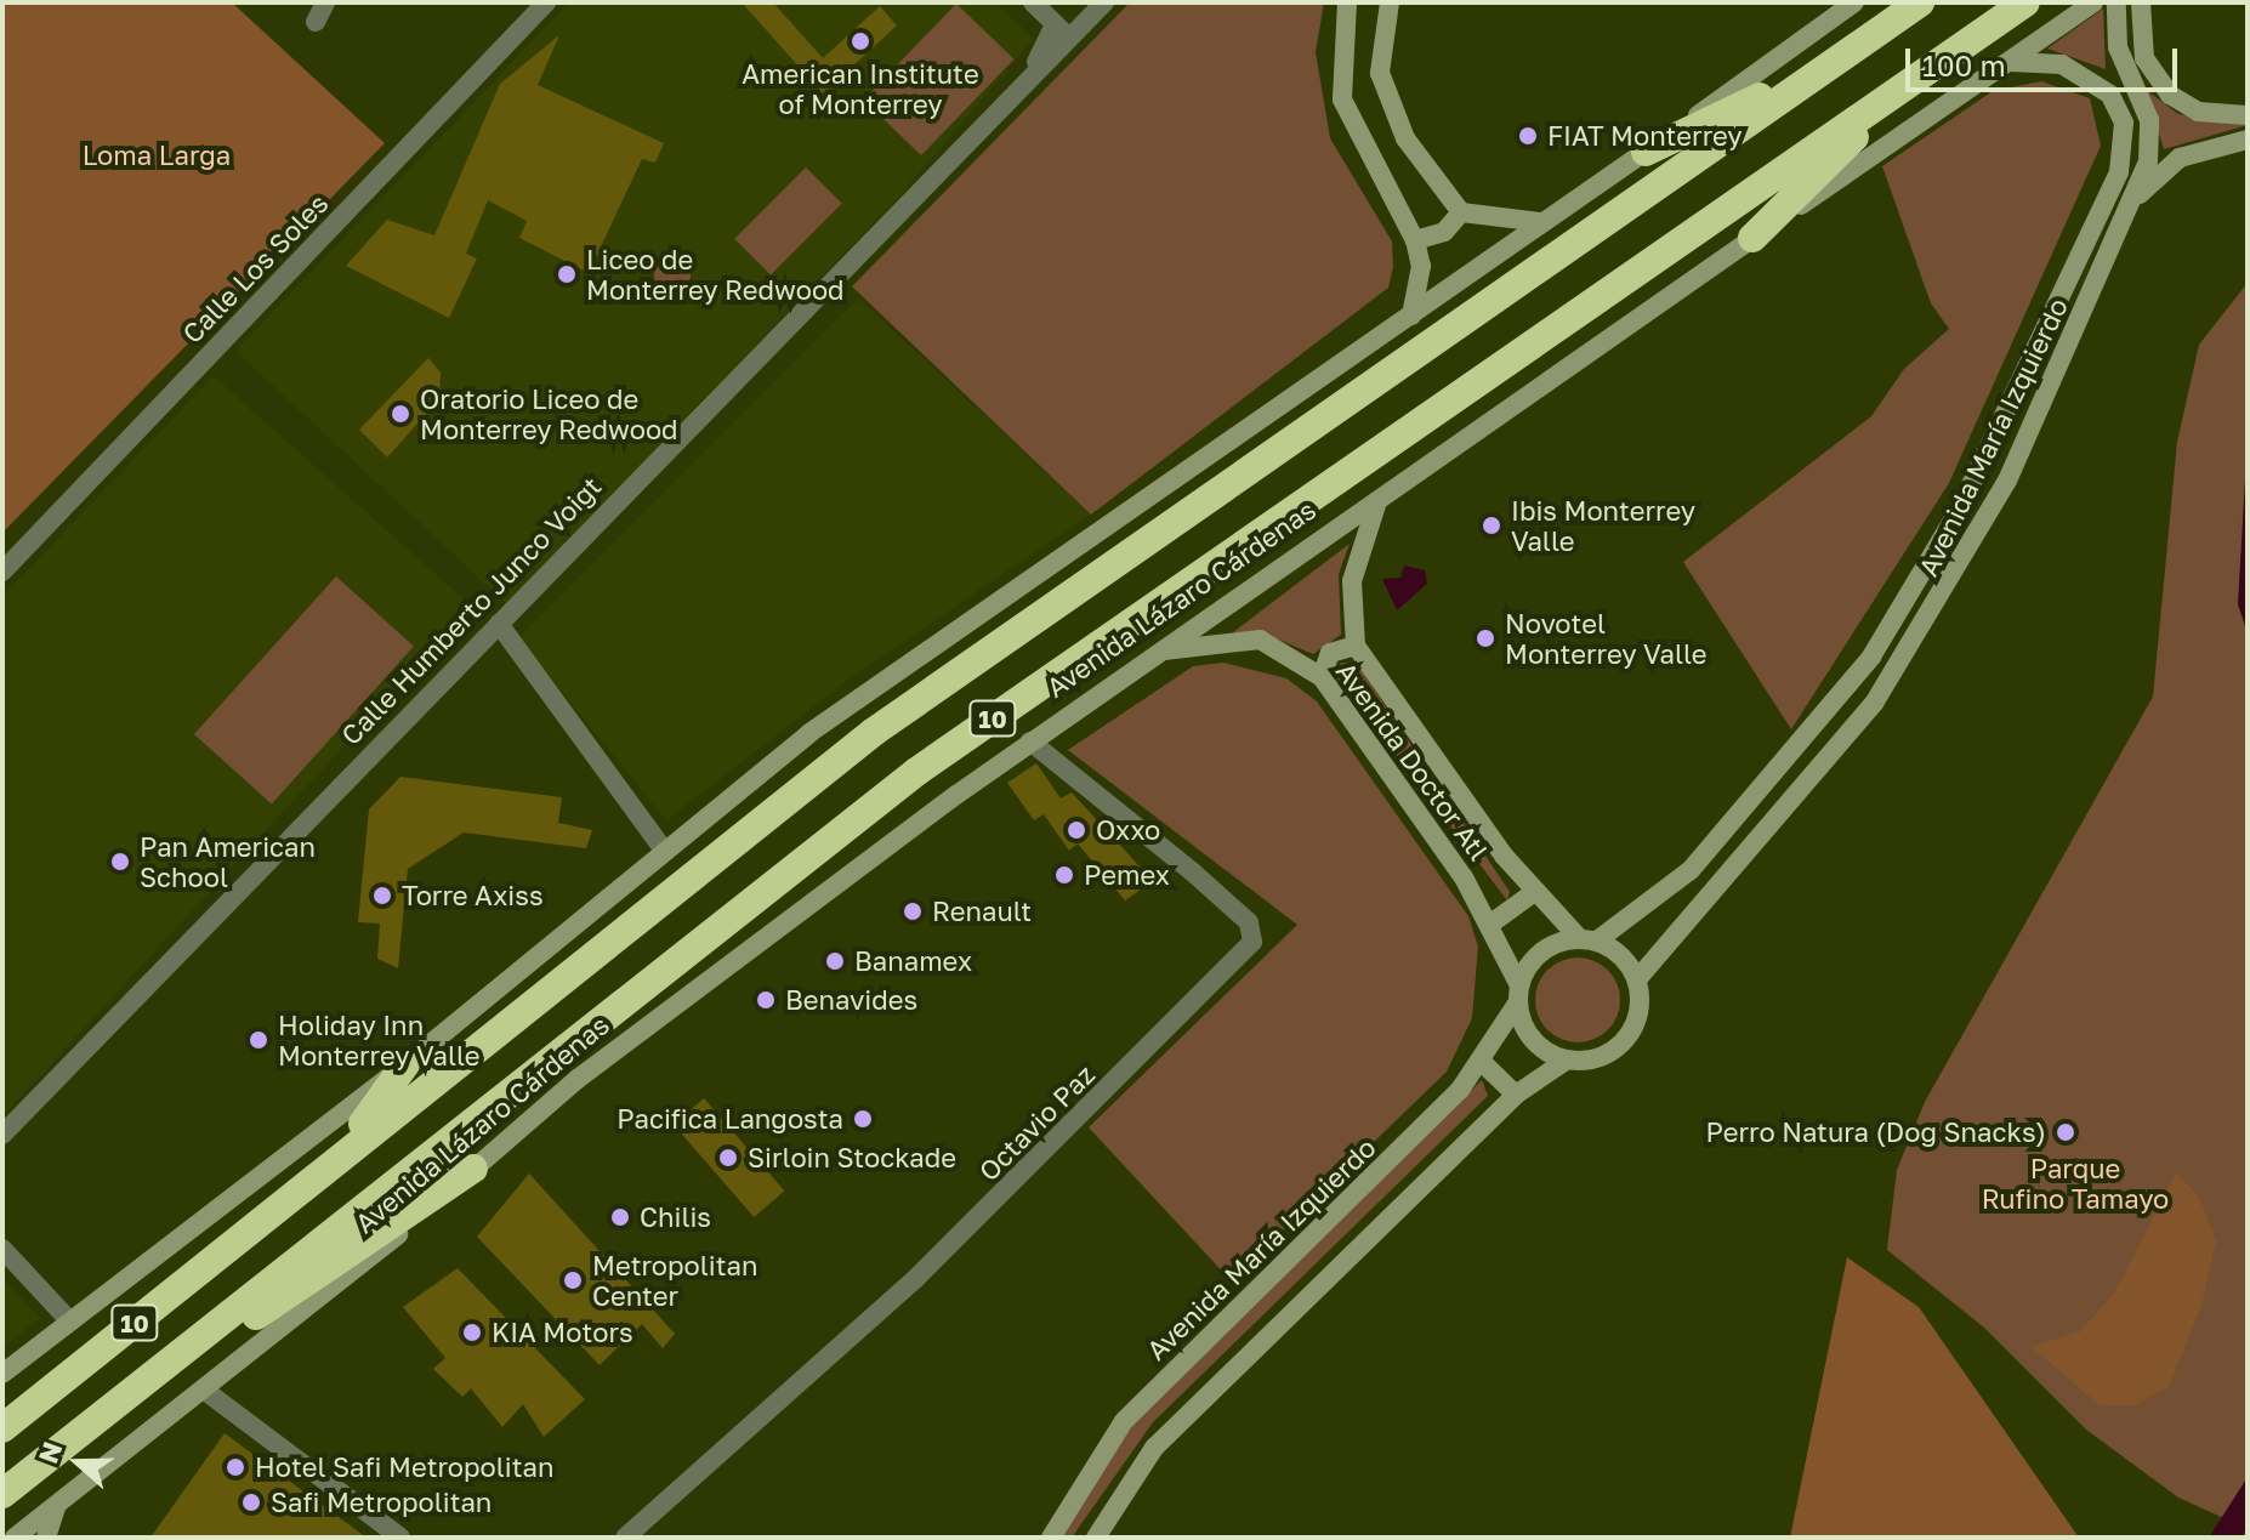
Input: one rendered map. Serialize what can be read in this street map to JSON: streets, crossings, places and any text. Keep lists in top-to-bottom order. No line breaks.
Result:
{"streets":{"highway":["Avenida Lázaro Cárdenas","10"],"street":["Calle Los Soles","Avenida María Izquierdo","Calle Humberto Junco Voigt","Avenida Doctor Atl","Octavio Paz"]},"crossings":[["Avenida María Izquierdo","Avenida Lázaro Cárdenas"],["Avenida María Izquierdo","Avenida Doctor Atl"],["Avenida Lázaro Cárdenas","Avenida Doctor Atl"],["Avenida Lázaro Cárdenas","Octavio Paz"]],"parks":["Loma Larga","Parque Rufino Tamayo"],"places":["American Institute of Monterrey","FIAT Monterrey","Liceo de Monterrey Redwood","Oratorio Liceo de Monterrey Redwood","Ibis Monterrey Valle","Novotel Monterrey Valle","Oxxo","Pan American School","Pemex","Torre Axiss","Renault","Banamex","Benavides","Holiday Inn Monterrey Valle","Pacifica Langosta","Perro Natura (Dog Snacks)","Sirloin Stockade","Chilis","Metropolitan Center","KIA Motors","Hotel Safi Metropolitan","Safi Metropolitan"],"scale_bar":"100 m","north":"left"}
